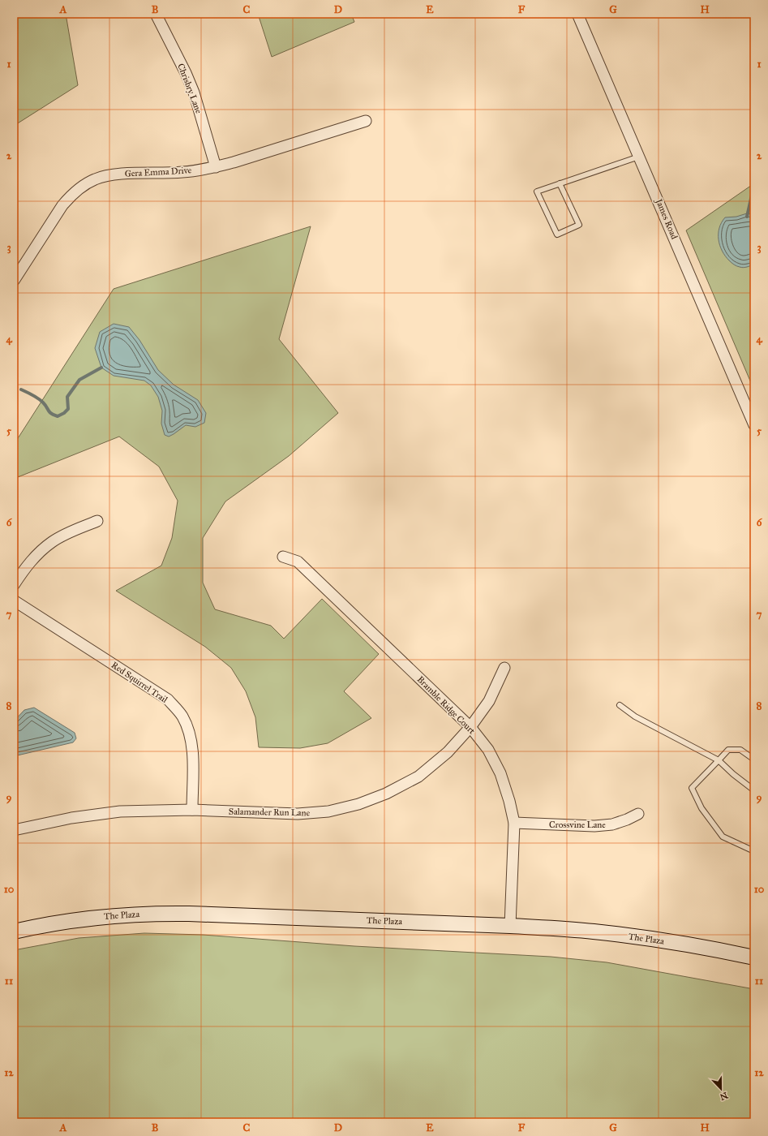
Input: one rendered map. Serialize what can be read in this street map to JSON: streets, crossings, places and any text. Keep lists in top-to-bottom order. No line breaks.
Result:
{"streets":{"street":["Chrisbry Lane","Gera Emma Drive","James Road","Red Squirrel Trail","Bramble Ridge Court","Salamander Run Lane","Crossvine Lane","The Plaza"]},"crossings":[["Chrisbry Lane","Gera Emma Drive"],["Red Squirrel Trail","Salamander Run Lane"],["Bramble Ridge Court","Salamander Run Lane"],["Bramble Ridge Court","Crossvine Lane"],["Bramble Ridge Court","The Plaza"]],"north":"bottom","grid":{"columns":["A","B","C","D","E","F","G","H"],"rows":["1","2","3","4","5","6","7","8","9","10","11","12"]}}
